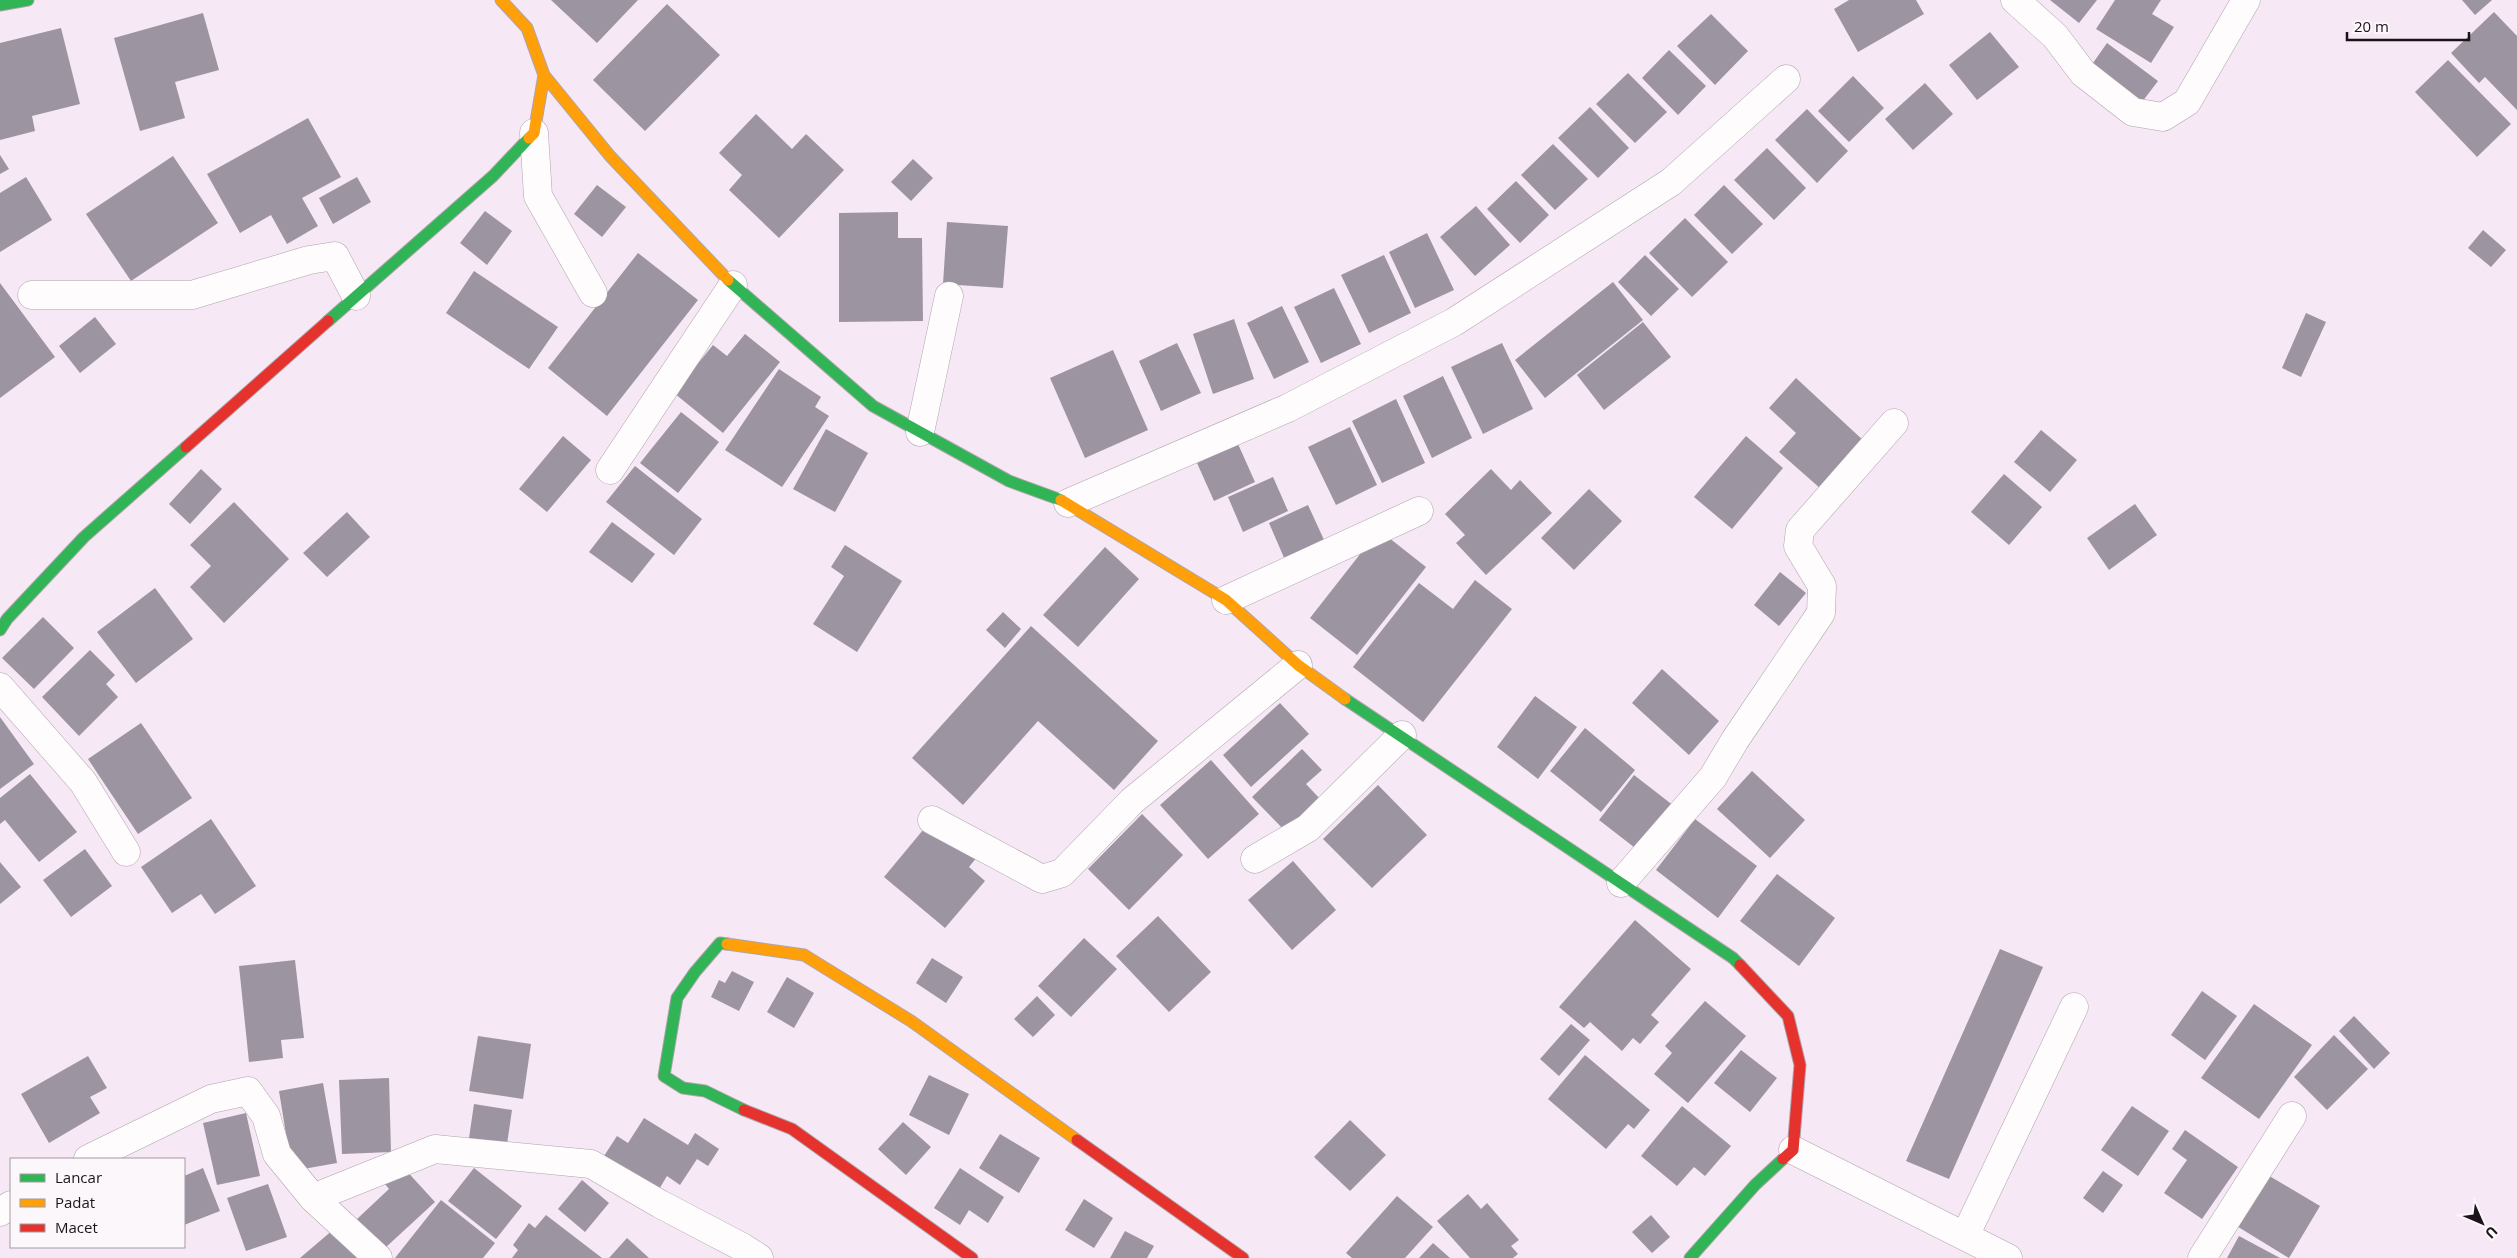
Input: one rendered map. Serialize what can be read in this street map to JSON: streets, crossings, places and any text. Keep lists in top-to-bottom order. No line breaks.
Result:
{"legend":["Lancar","Padat","Macet"],"scale_bar":"20 m","north":"bottom right"}
